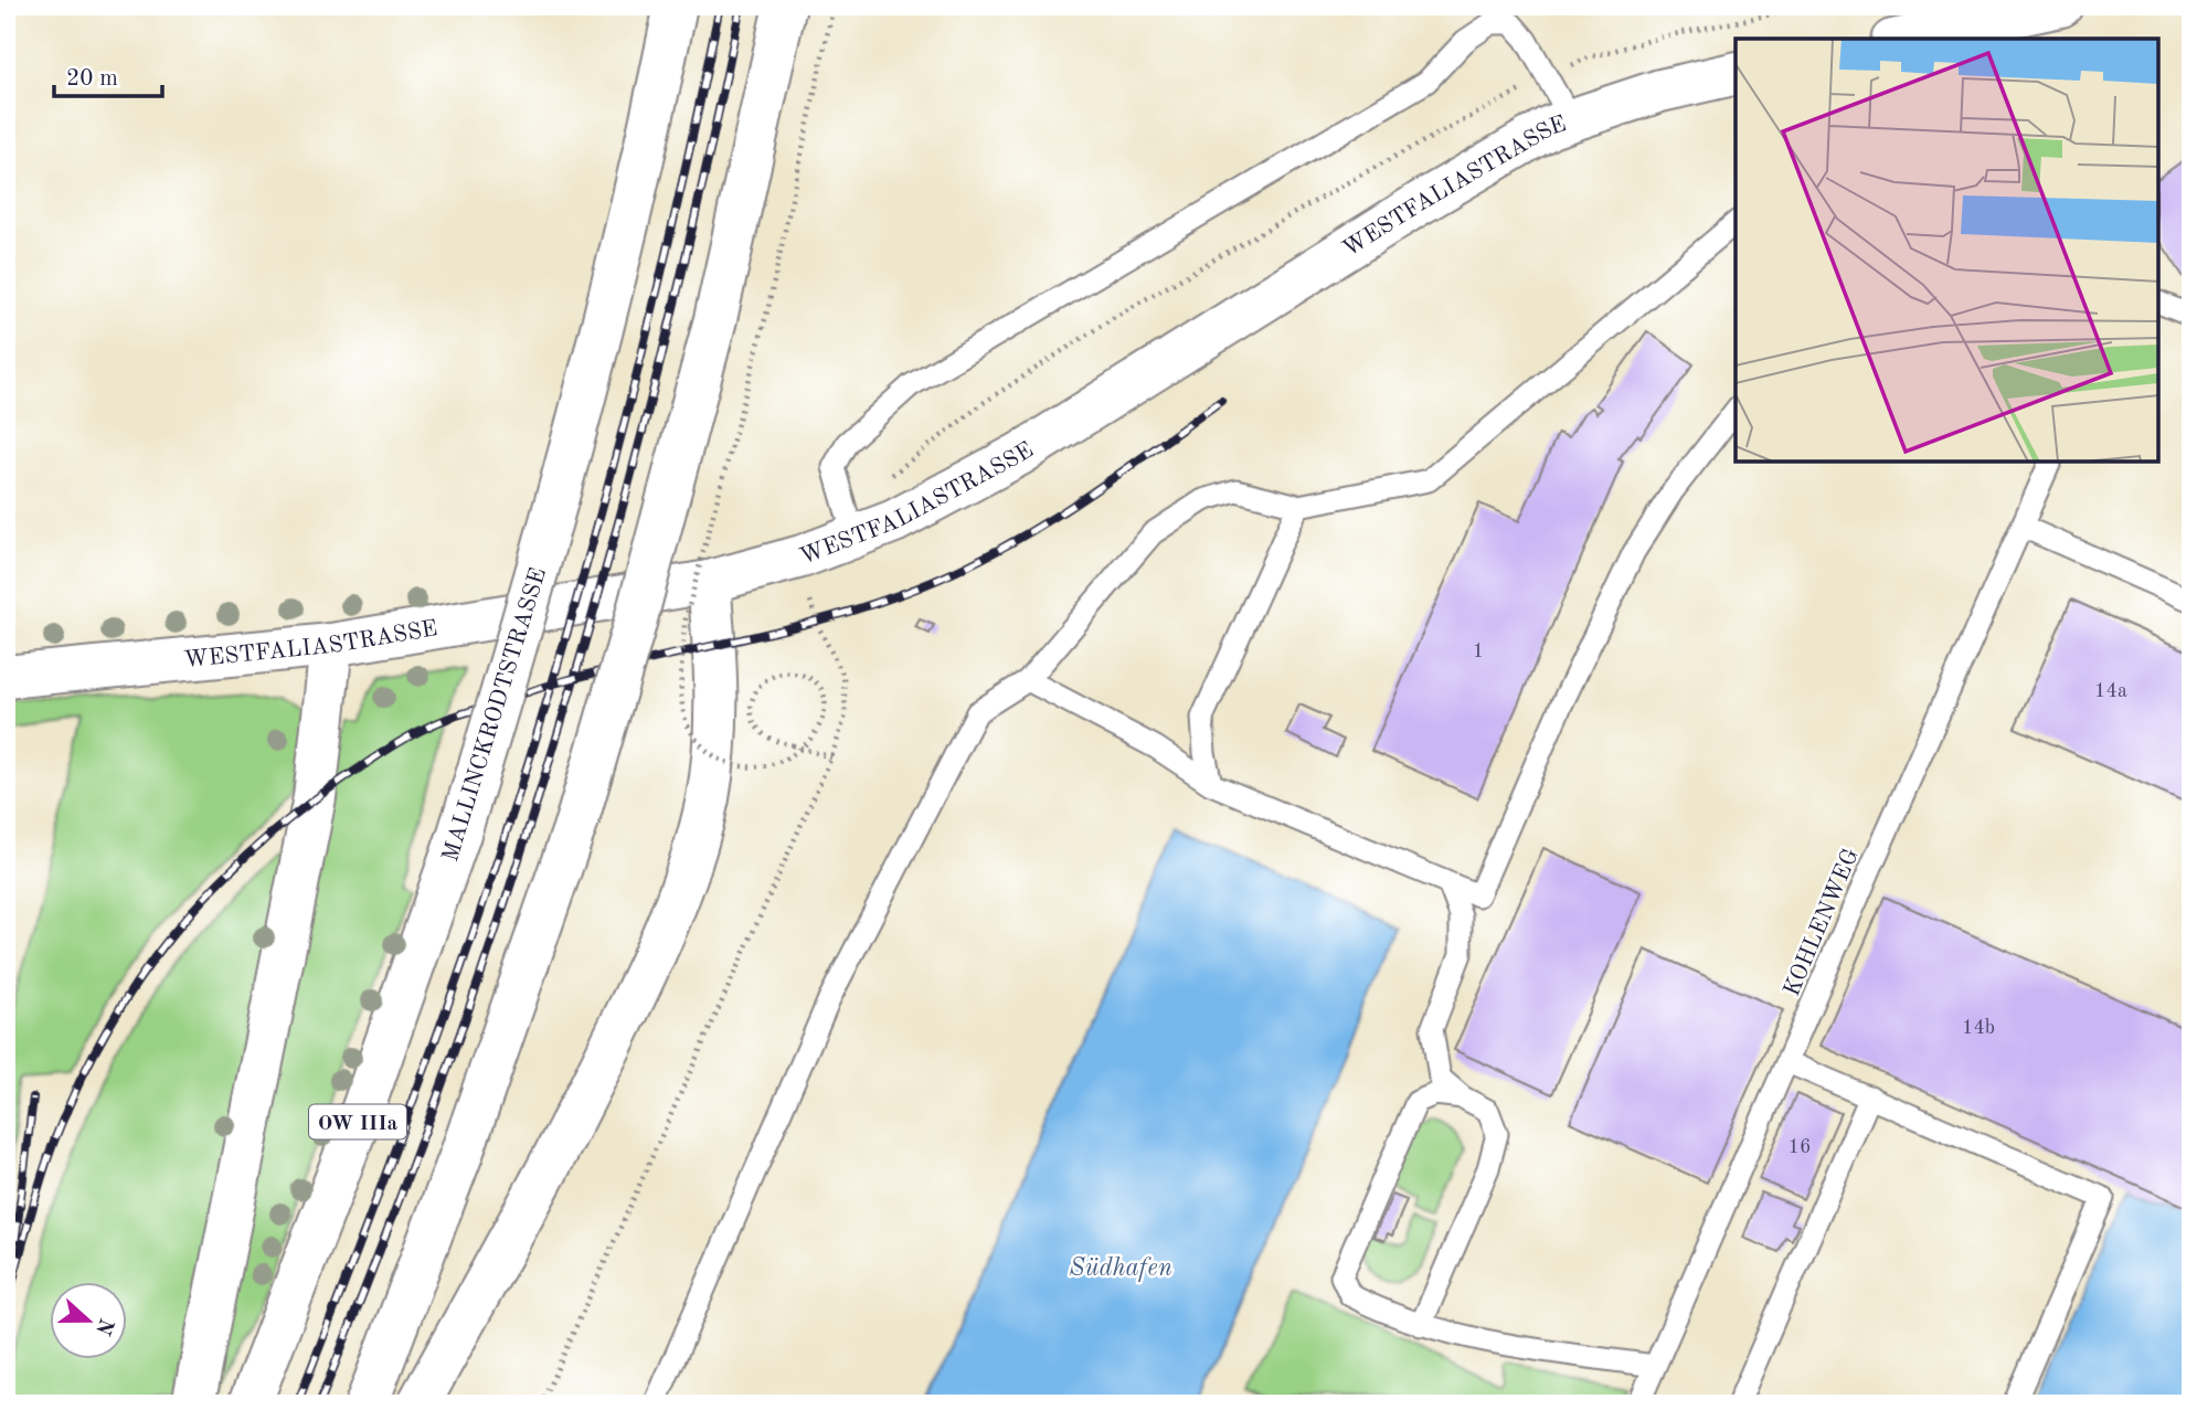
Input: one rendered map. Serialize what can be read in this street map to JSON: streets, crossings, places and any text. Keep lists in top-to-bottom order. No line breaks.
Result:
{"streets":{"main road":["WESTFALIASTRASSE","MALLINCKRODTSTRASSE","OW IIIa"],"lane":["KOHLENWEG"]},"water":["Südhafen"],"house_numbers":["1","14a","14b","16"],"scale_bar":"20 m","north":"right"}
